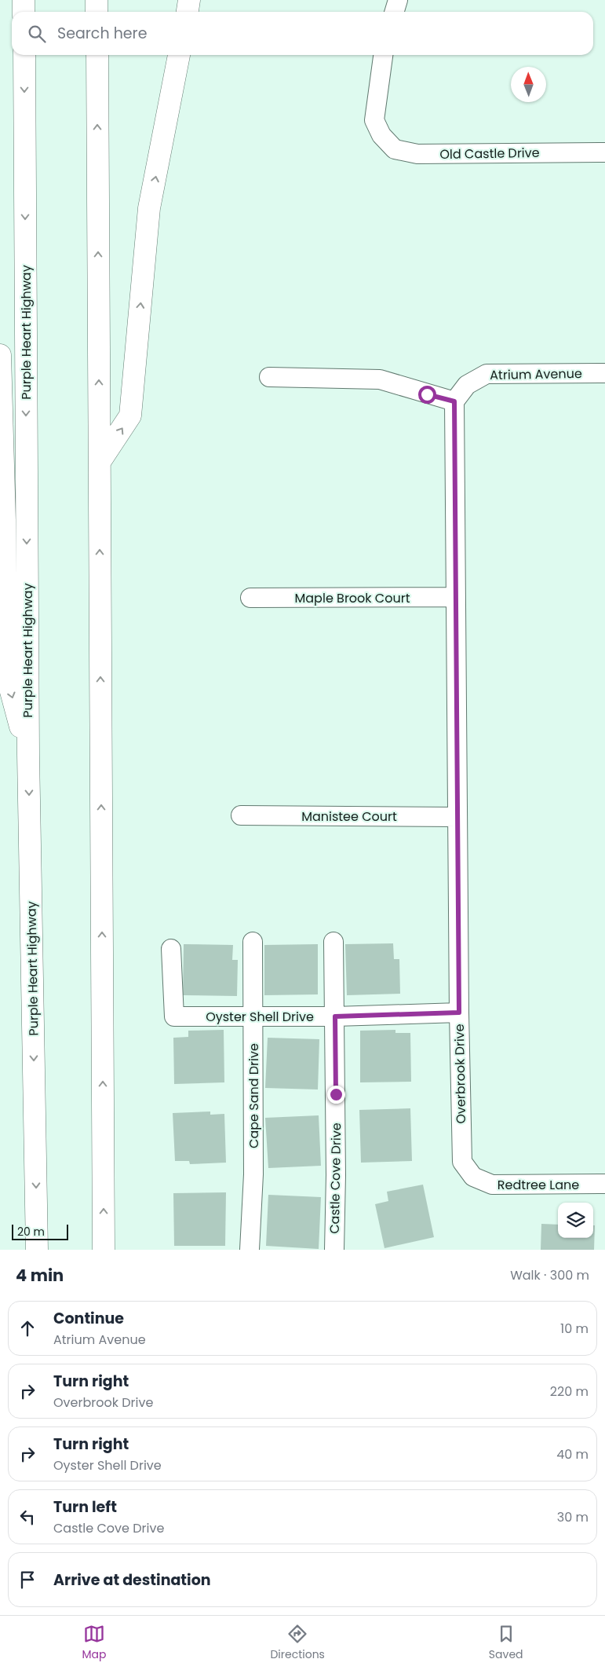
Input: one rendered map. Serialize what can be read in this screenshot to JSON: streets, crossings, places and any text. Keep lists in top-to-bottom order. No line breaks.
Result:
{"streets":{"highway":["Purple Heart Highway"],"street":["Old Castle Drive","Atrium Avenue","Maple Brook Court","Manistee Court","Oyster Shell Drive","Overbrook Drive","Cape Sand Drive","Castle Cove Drive","Redtree Lane"]},"crossings":[["Atrium Avenue","Overbrook Drive"],["Maple Brook Court","Overbrook Drive"],["Manistee Court","Overbrook Drive"],["Oyster Shell Drive","Overbrook Drive"],["Oyster Shell Drive","Cape Sand Drive"],["Oyster Shell Drive","Castle Cove Drive"],["Overbrook Drive","Redtree Lane"]],"scale_bar":"20 m","north":"top","page":{"search":"Search here","scale":"20 m","heading":["4 min","Walk · 300 m"],"list":[["Continue","Atrium Avenue","10 m"],["Turn right","Overbrook Drive","220 m"],["Turn right","Oyster Shell Drive","40 m"],["Turn left","Castle Cove Drive","30 m"],"Arrive at destination"],"nav":["Map","Directions","Saved"]}}
